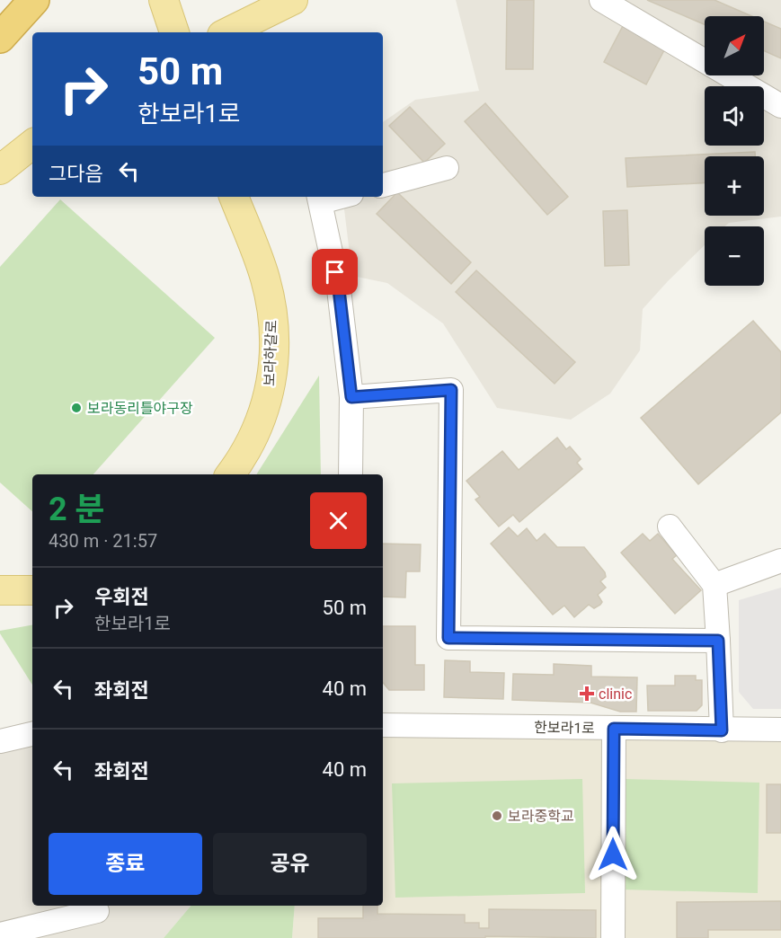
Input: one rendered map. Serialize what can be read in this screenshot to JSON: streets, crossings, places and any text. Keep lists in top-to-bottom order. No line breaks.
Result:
{"streets":{"main road":["보라하갈로"],"street":["한보라1로"]},"places":{"other":["보라동리틀야구장","보라중학교"],"health":["clinic"]},"north":"top right","page":{"map_buttons":["+","−"],"turn":["50 m","한보라1로"],"then":"그다음","heading":["2 분","430 m · 21:57"],"list":[{"name":"우회전","note":"한보라1로","value":"50 m"},{"name":"좌회전","value":"40 m"},{"name":"좌회전","value":"40 m"}],"buttons":["종료","공유"]}}
